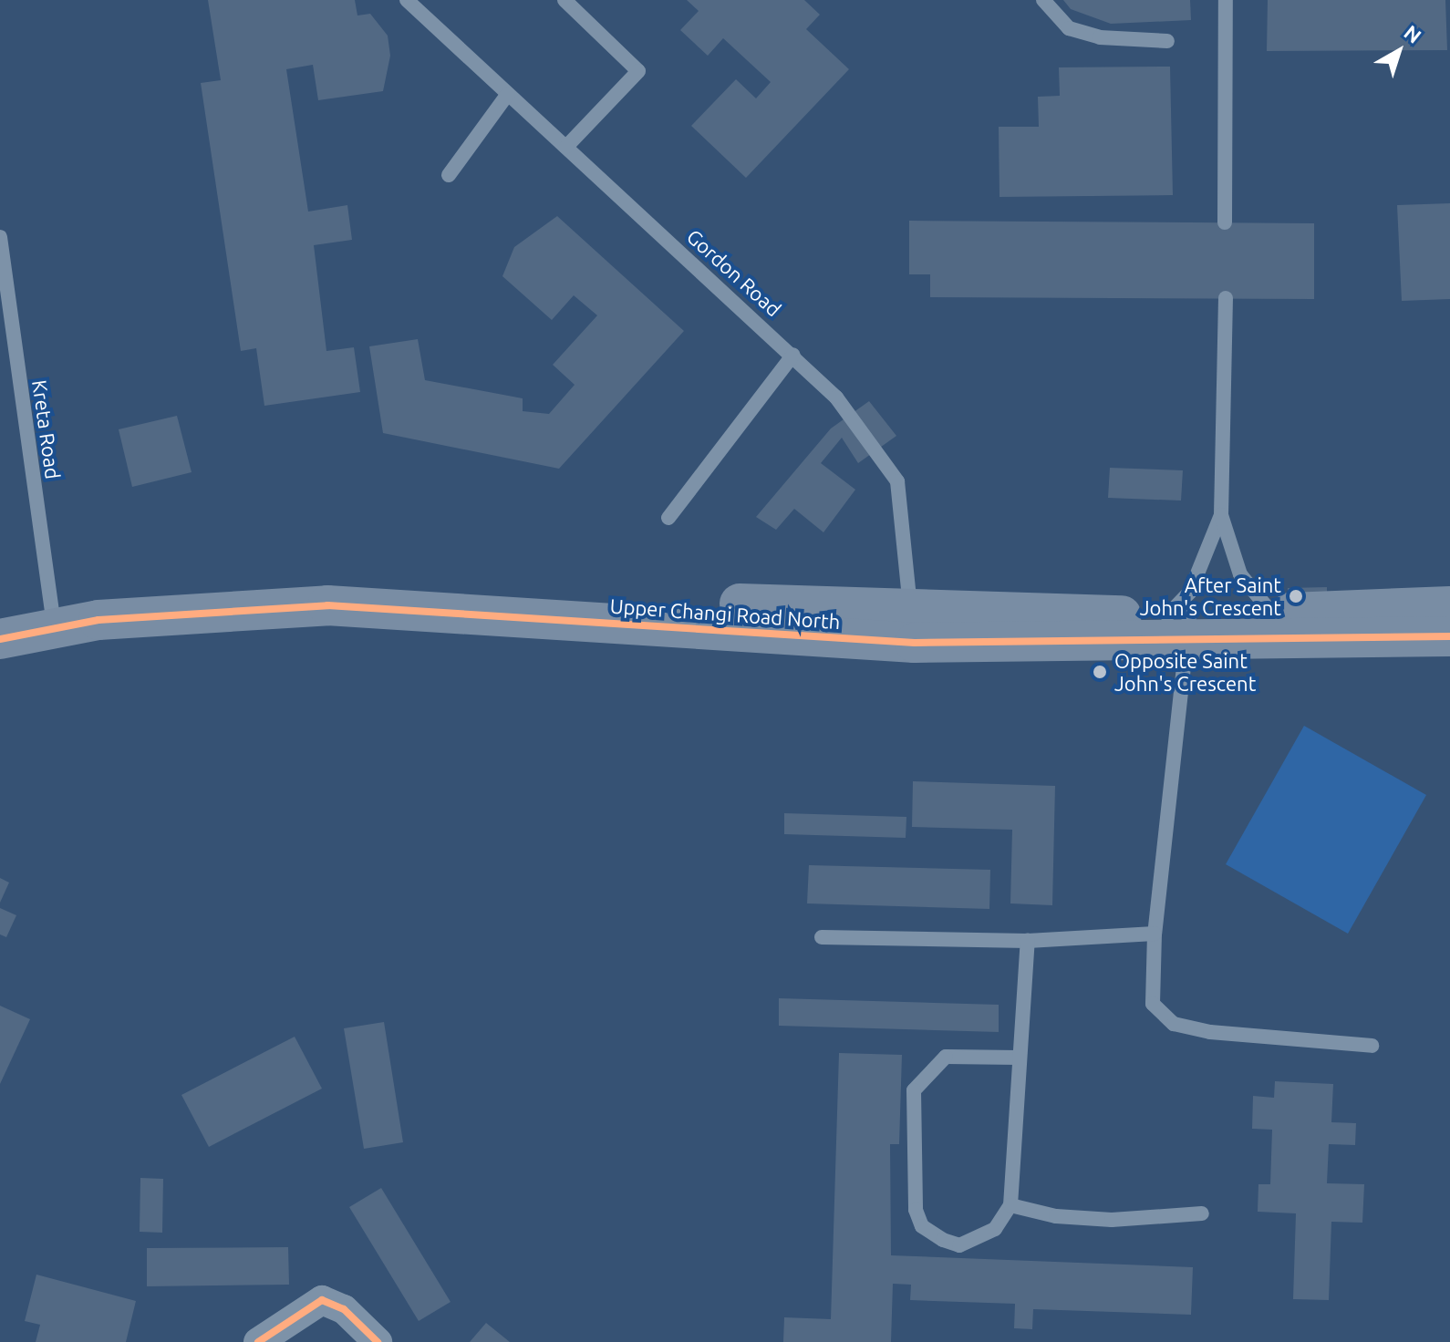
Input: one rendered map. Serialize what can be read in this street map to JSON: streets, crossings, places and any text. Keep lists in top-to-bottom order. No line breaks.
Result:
{"streets":{"street":["Upper Changi Road North"],"lane":["Gordon Road","Kreta Road"]},"crossings":[["Gordon Road","Upper Changi Road North"],["Kreta Road","Upper Changi Road North"]],"places":["After Saint John's Crescent","Opposite Saint John's Crescent"],"north":"top right"}
